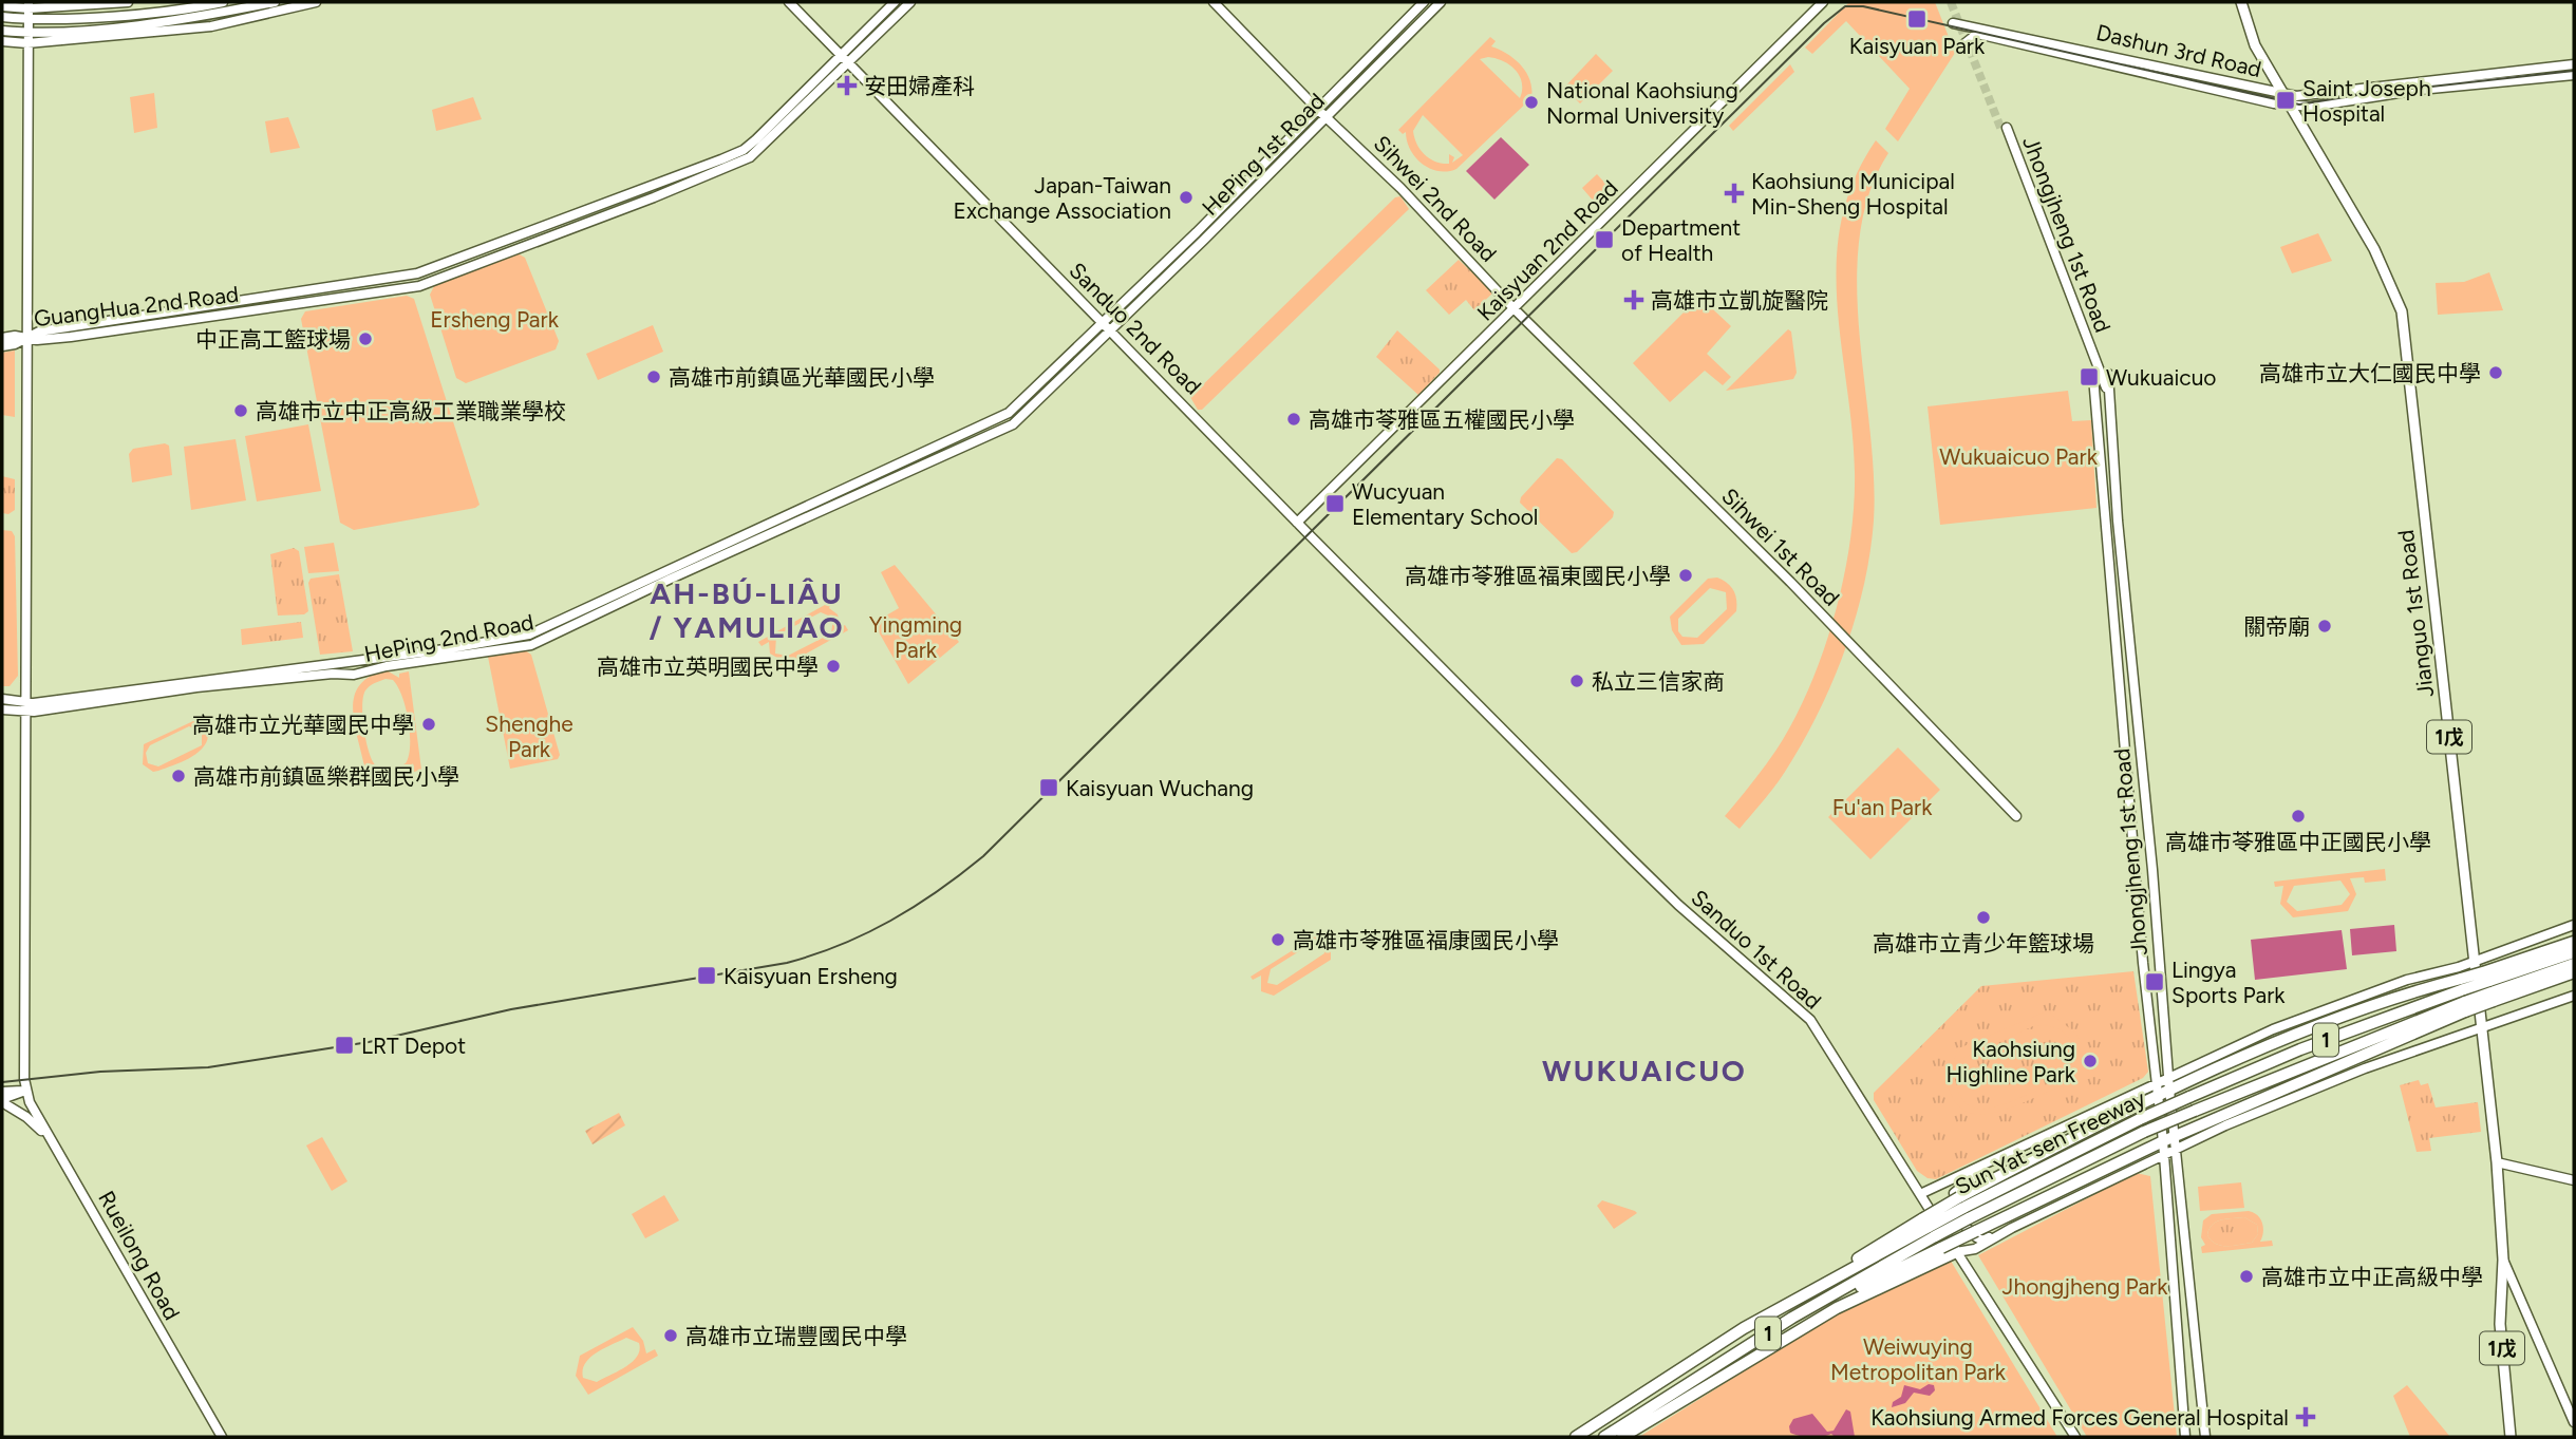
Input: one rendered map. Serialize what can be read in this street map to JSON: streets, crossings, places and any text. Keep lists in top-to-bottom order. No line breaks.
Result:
{"streets":{"highway":["1","Sun Yat-sen Freeway"],"main road":["Jianguo 1st Road","1戊"],"street":["Dashun 3rd Road","HePing 1st Road","Sihwei 2nd Road","Jhongjheng 1st Road","Kaisyuan 2nd Road","GuangHua 2nd Road","Sanduo 2nd Road","Sihwei 1st Road","HePing 2nd Road","Sanduo 1st Road","Rueilong Road"]},"crossings":[["Dashun 3rd Road","Jianguo 1st Road"],["HePing 1st Road","Sihwei 2nd Road"],["HePing 1st Road","Sanduo 2nd Road"],["HePing 1st Road","HePing 2nd Road"],["Sihwei 2nd Road","Kaisyuan 2nd Road"],["Sihwei 2nd Road","Sihwei 1st Road"],["Kaisyuan 2nd Road","Sanduo 2nd Road"],["Kaisyuan 2nd Road","Sihwei 1st Road"],["GuangHua 2nd Road","Sanduo 2nd Road"],["Sanduo 2nd Road","HePing 2nd Road"],["Sanduo 2nd Road","Sanduo 1st Road"],["Jianguo 1st Road","1戊"]],"districts":["AH-BÚ-LIÂU / YAMULIAO","WUKUAICUO"],"parks":["Ersheng Park","Wukuaicuo Park","Yingming Park","Shenghe Park","Fu'an Park","Jhongjheng Park","Weiwuying Metropolitan Park"],"places":{"transit":["Kaisyuan Park","Saint Joseph Hospital","Department of Health","Wukuaicuo","Wucyuan Elementary School","Kaisyuan Wuchang","Kaisyuan Ersheng","Lingya Sports Park","LRT Depot"],"health":["安田婦產科","Kaohsiung Municipal Min-Sheng Hospital","高雄市立凱旋醫院","Kaohsiung Armed Forces General Hospital"],"other":["National Kaohsiung Normal University","Japan-Taiwan Exchange Association","中正高工籃球場","高雄市立大仁國民中學","高雄市前鎮區光華國民小學","高雄市立中正高級工業職業學校","高雄市苓雅區五權國民小學","高雄市苓雅區福東國民小學","關帝廟","高雄市立英明國民中學","私立三信家商","高雄市立光華國民中學","高雄市前鎮區樂群國民小學","高雄市苓雅區中正國民小學","高雄市立青少年籃球場","高雄市苓雅區福康國民小學","Kaohsiung Highline Park","高雄市立中正高級中學","高雄市立瑞豐國民中學"]}}
